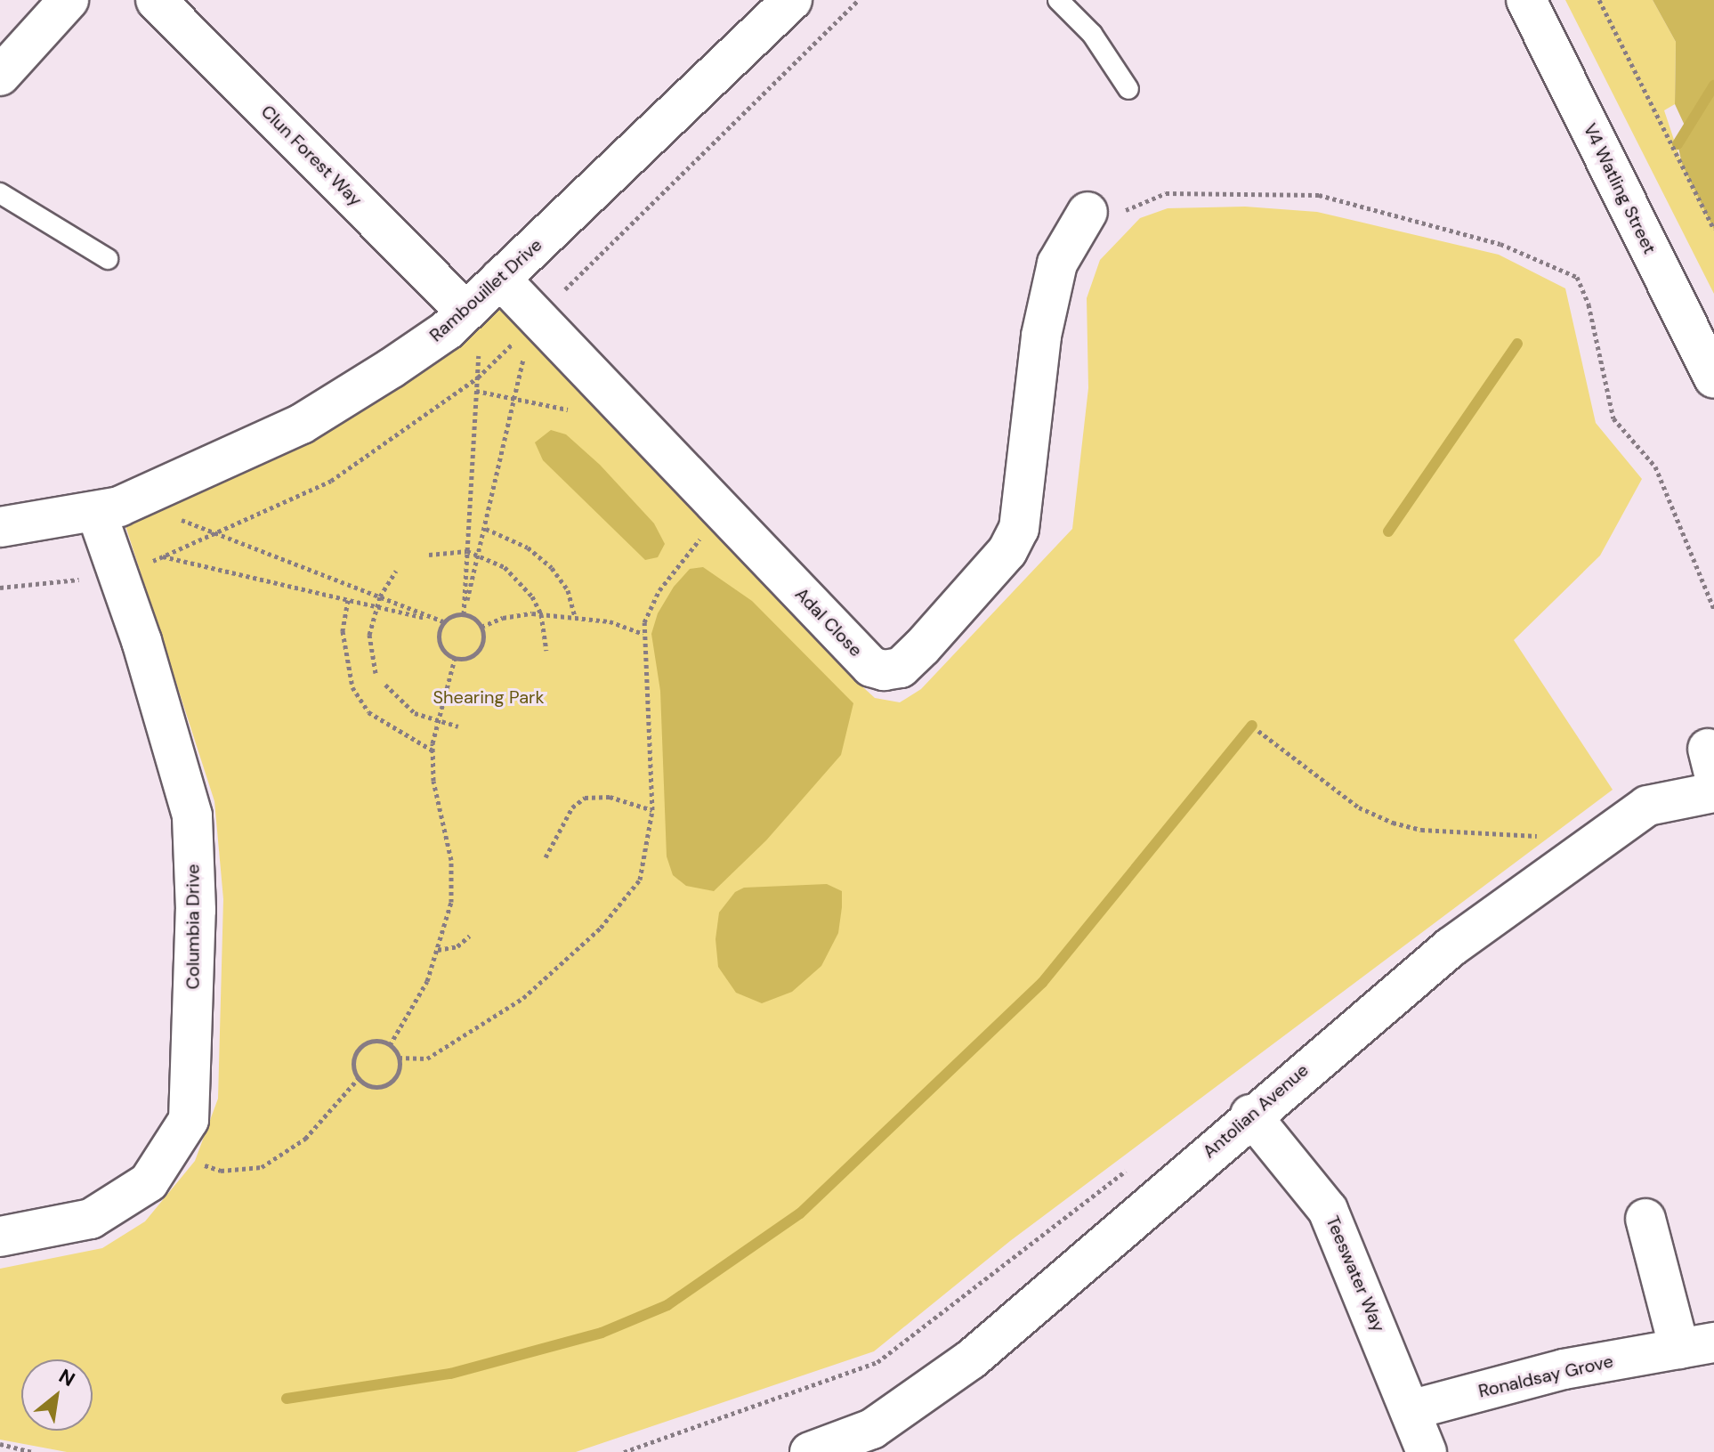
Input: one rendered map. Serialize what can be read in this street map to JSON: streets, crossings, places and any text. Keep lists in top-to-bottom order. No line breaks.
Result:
{"streets":{"street":["Clun Forest Way","V4 Watling Street","Rambouillet Drive","Adal Close","Columbia Drive","Antolian Avenue","Teeswater Way","Ronaldsay Grove"]},"crossings":[["Clun Forest Way","Rambouillet Drive"],["Clun Forest Way","Adal Close"],["Rambouillet Drive","Adal Close"],["Rambouillet Drive","Columbia Drive"],["Antolian Avenue","Teeswater Way"],["Teeswater Way","Ronaldsay Grove"]],"parks":["Shearing Park"],"north":"top right"}
